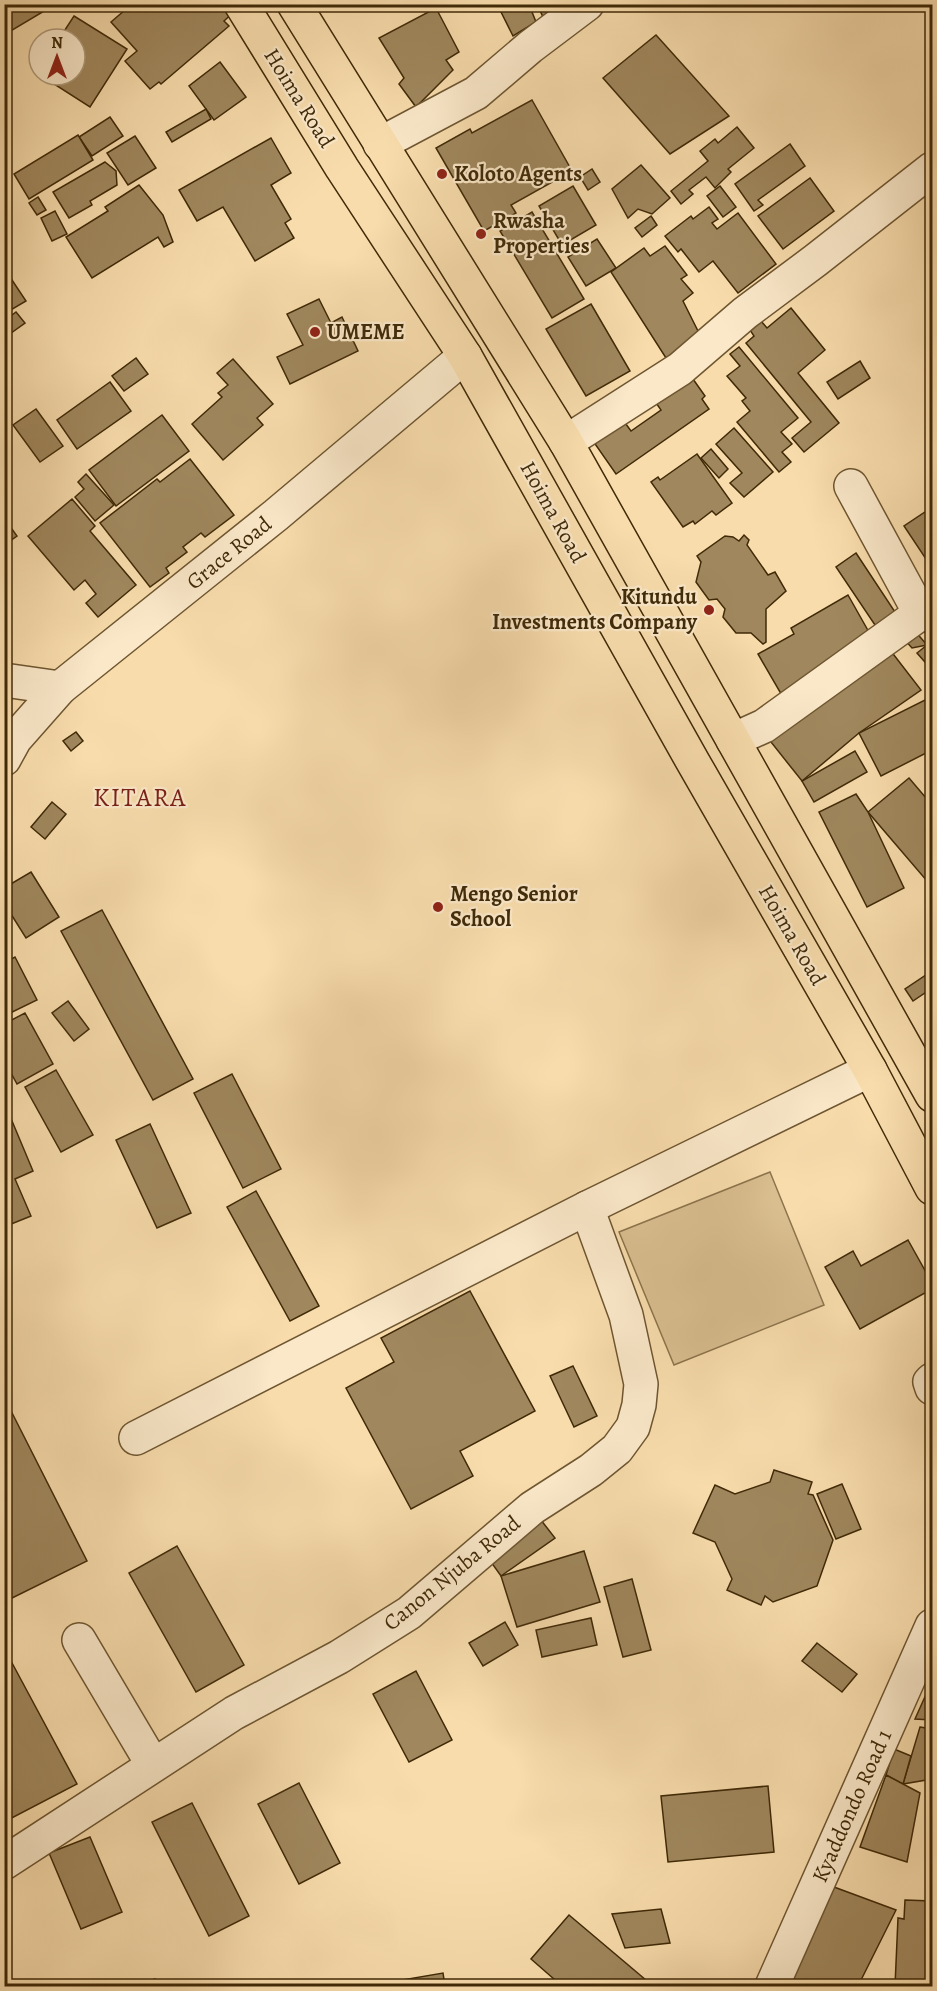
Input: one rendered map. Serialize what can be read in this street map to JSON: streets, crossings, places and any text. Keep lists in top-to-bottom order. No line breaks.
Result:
{"streets":{"main road":["Hoima Road"],"street":["Grace Road","Canon Njuba Road","Kyaddondo Road 1"]},"crossings":[["Hoima Road","Grace Road"]],"districts":["KITARA"],"places":["Koloto Agents","Rwasha Properties","UMEME","Kitundu Investments Company","Mengo Senior School"],"north":"top"}
